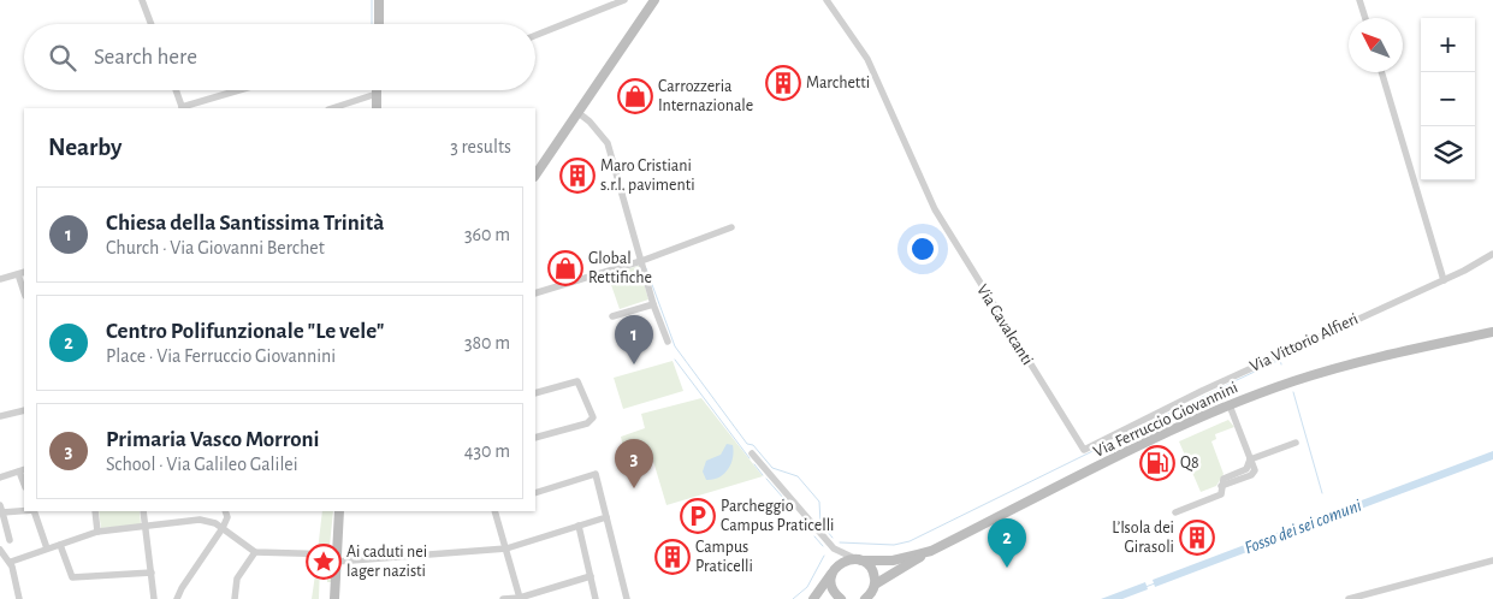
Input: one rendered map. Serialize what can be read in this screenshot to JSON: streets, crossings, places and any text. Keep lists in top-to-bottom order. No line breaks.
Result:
{"streets":{"main road":["Via Ferruccio Giovannini"],"street":["Via Cavalcanti","Via Vittorio Alfieri"]},"crossings":[["Via Cavalcanti","Via Vittorio Alfieri"]],"water":["Fosso dei sei comuni"],"places":{"building":["Marchetti","Maro Cristiani s.r.l. pavimenti","L’Isola dei Girasoli","Campus Praticelli"],"shop":["Carrozzeria Internazionale","Global Rettifiche"],"fuel station":["Q8"],"parking":["Parcheggio Campus Praticelli"],"place":["Ai caduti nei lager nazisti"]},"north":"top left","page":{"map_buttons":["+","−"],"search":"Search here","heading":["Nearby","3 results"],"list":[{"mark":"1","name":"Chiesa della Santissima Trinità","note":"Church · Via Giovanni Berchet","value":"360 m"},{"mark":"2","name":"Centro Polifunzionale \"Le vele\"","note":"Place · Via Ferruccio Giovannini","value":"380 m"},{"mark":"3","name":"Primaria Vasco Morroni","note":"School · Via Galileo Galilei","value":"430 m"}],"pins":["1","3","2"]}}
